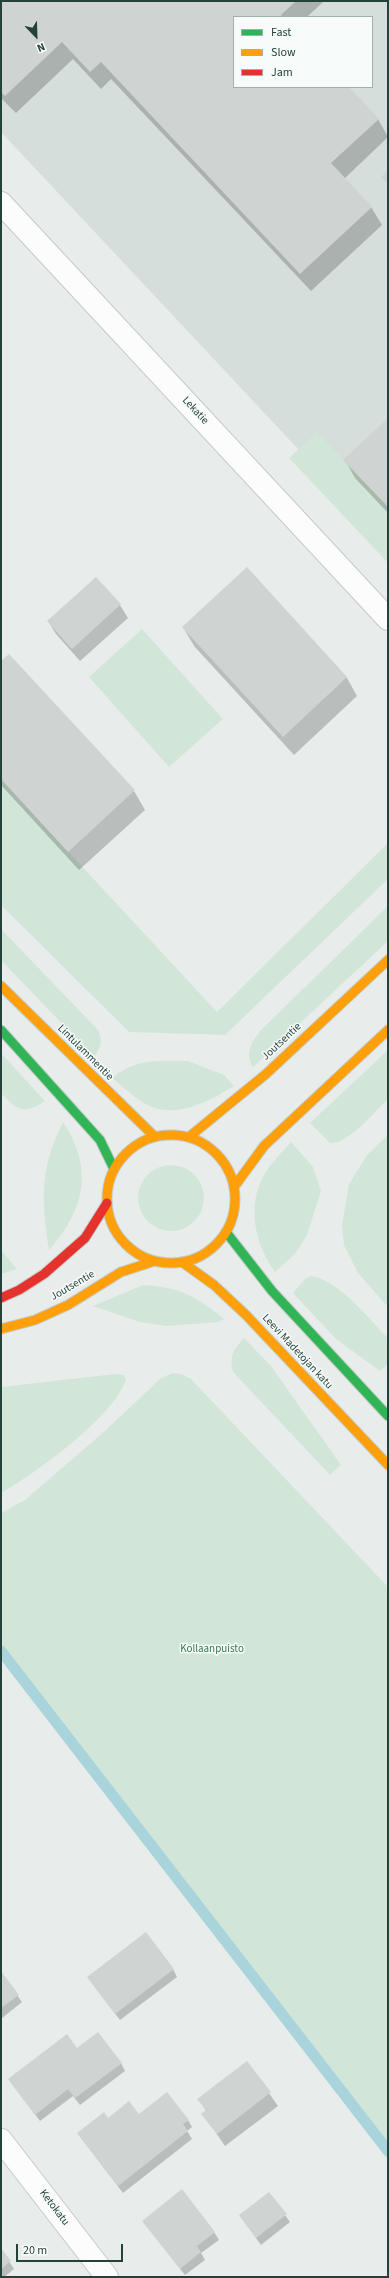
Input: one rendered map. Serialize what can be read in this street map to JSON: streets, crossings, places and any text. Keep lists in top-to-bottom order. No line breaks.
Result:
{"streets":{"main road":["Joutsentie","Lintulammentie","Leevi Madetojan katu"],"street":["Lekatie","Ketokatu"]},"crossings":[["Joutsentie","Lintulammentie"],["Joutsentie","Leevi Madetojan katu"],["Lintulammentie","Leevi Madetojan katu"]],"parks":["Kollaanpuisto"],"legend":["Fast","Slow","Jam"],"scale_bar":"20 m","north":"bottom right"}
